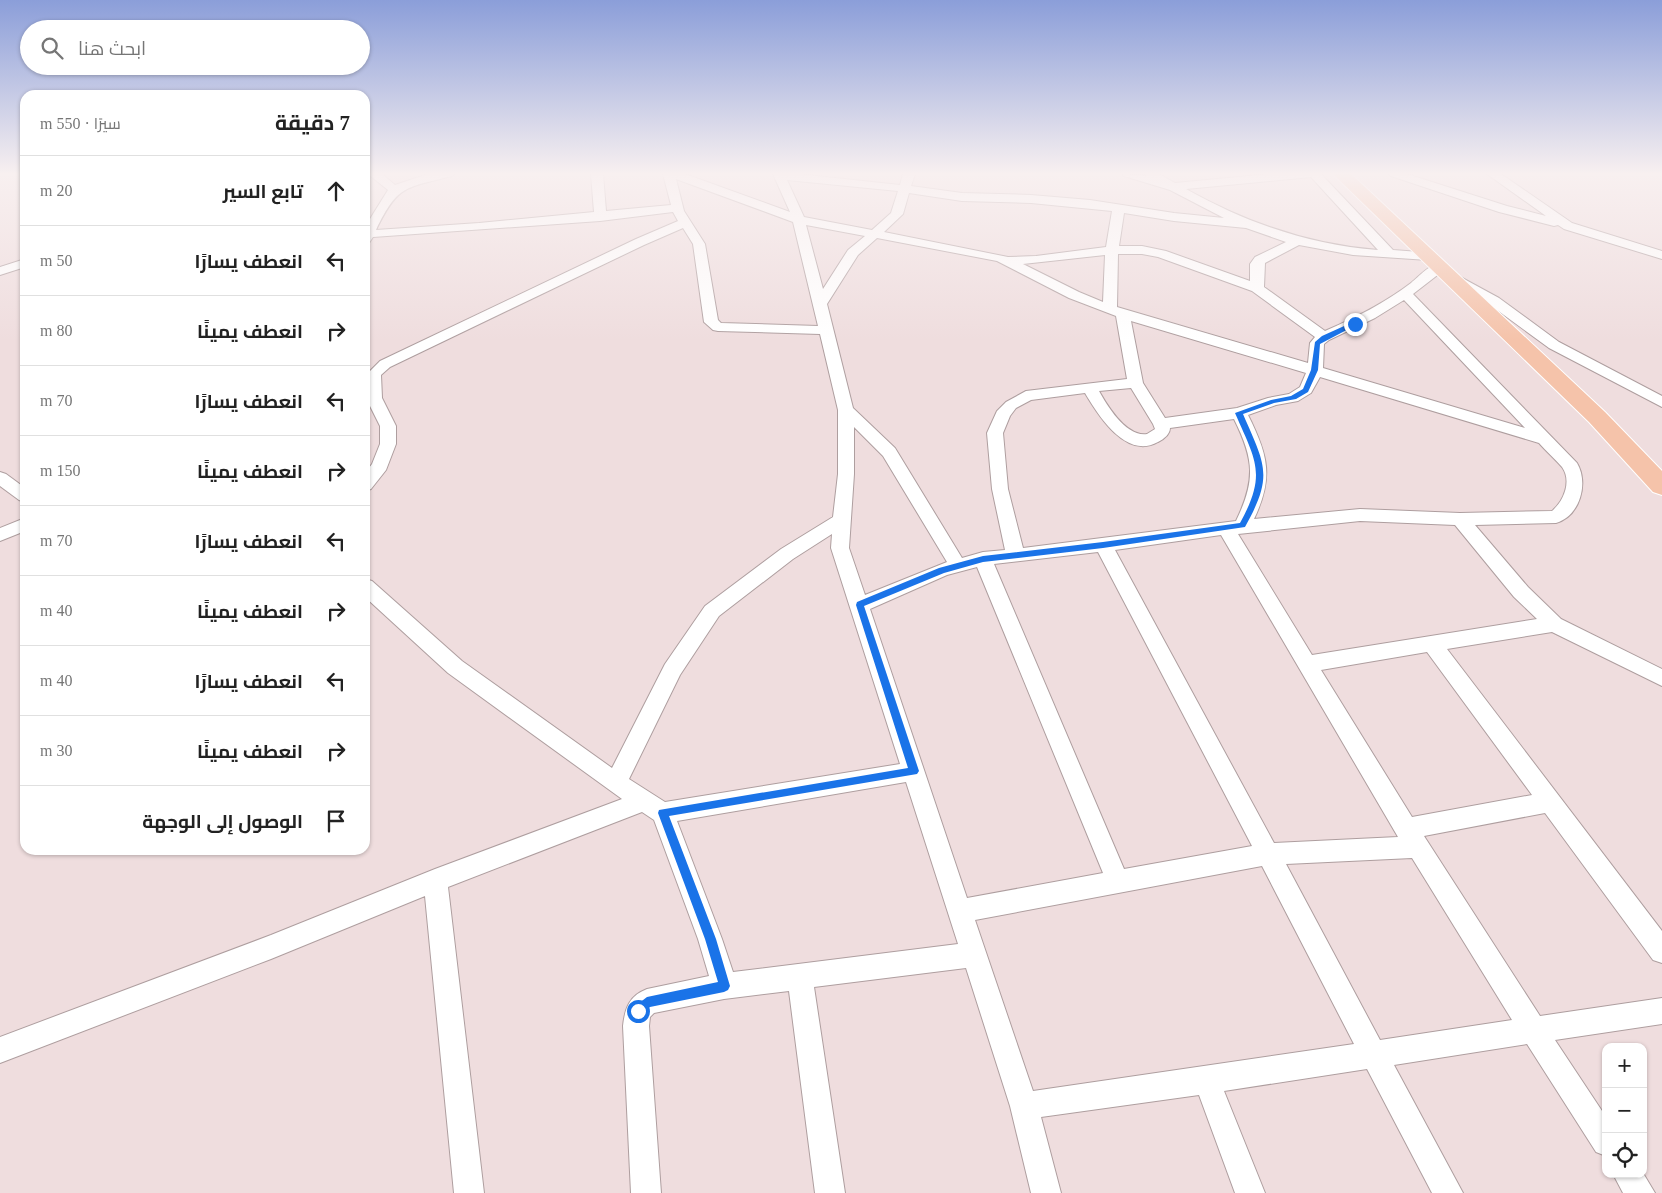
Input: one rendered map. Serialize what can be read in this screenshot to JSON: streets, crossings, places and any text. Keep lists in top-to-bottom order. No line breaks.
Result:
{"page":{"search":"ابحث هنا","heading":["7 دقيقة","سيرًا · 550 m"],"list":[["تابع السير","20 m"],["انعطف يسارًا","50 m"],["انعطف يمينًا","80 m"],["انعطف يسارًا","70 m"],["انعطف يمينًا","150 m"],["انعطف يسارًا","70 m"],["انعطف يمينًا","40 m"],["انعطف يسارًا","40 m"],["انعطف يمينًا","30 m"],"الوصول إلى الوجهة"],"map_buttons":["+","−"]}}
